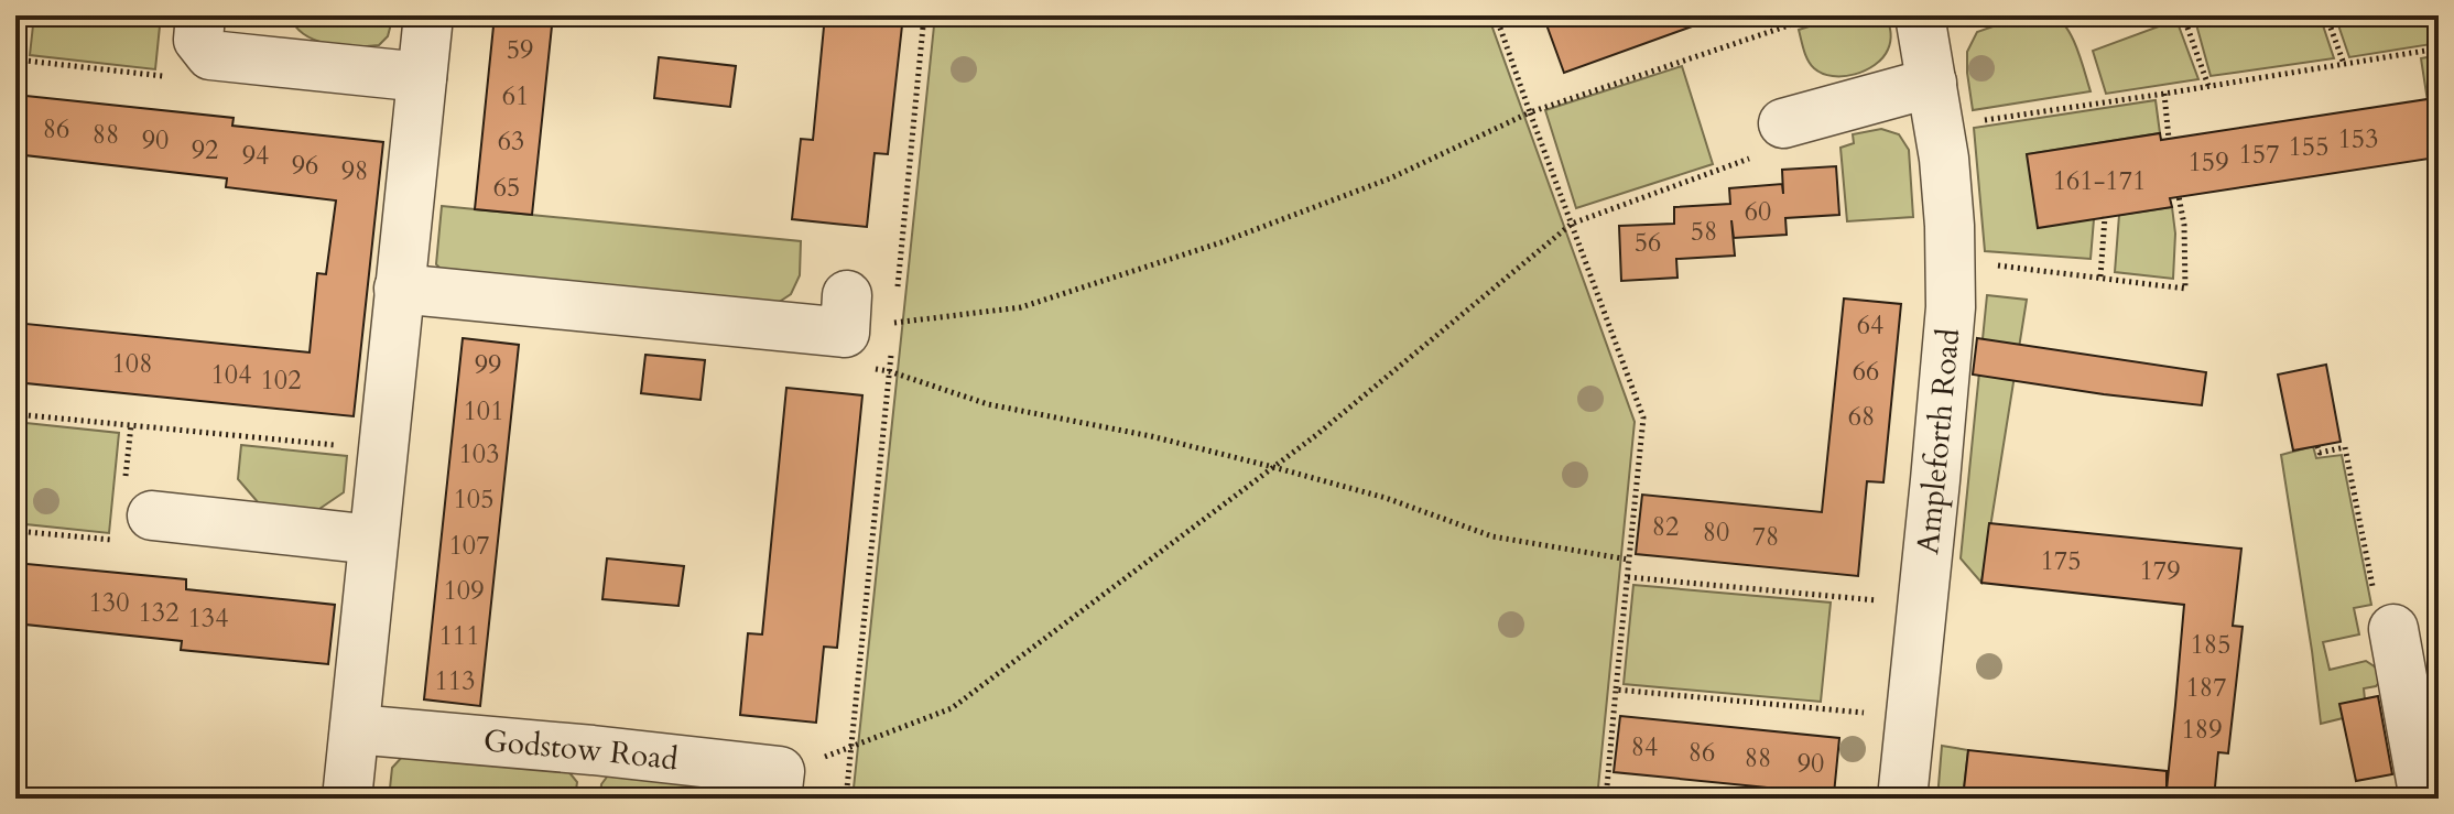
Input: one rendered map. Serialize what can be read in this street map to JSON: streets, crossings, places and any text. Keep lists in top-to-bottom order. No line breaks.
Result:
{"streets":{"street":["Ampleforth Road","Godstow Road"]},"house_numbers":["59","61","86","88","153","90","63","155","92","157","94","159","96","98","161-171","65","60","58","56","64","108","99","66","104","102","101","68","103","105","82","80","78","107","175","179","109","130","132","134","111","185","113","187","189","84","86","88","90"]}
